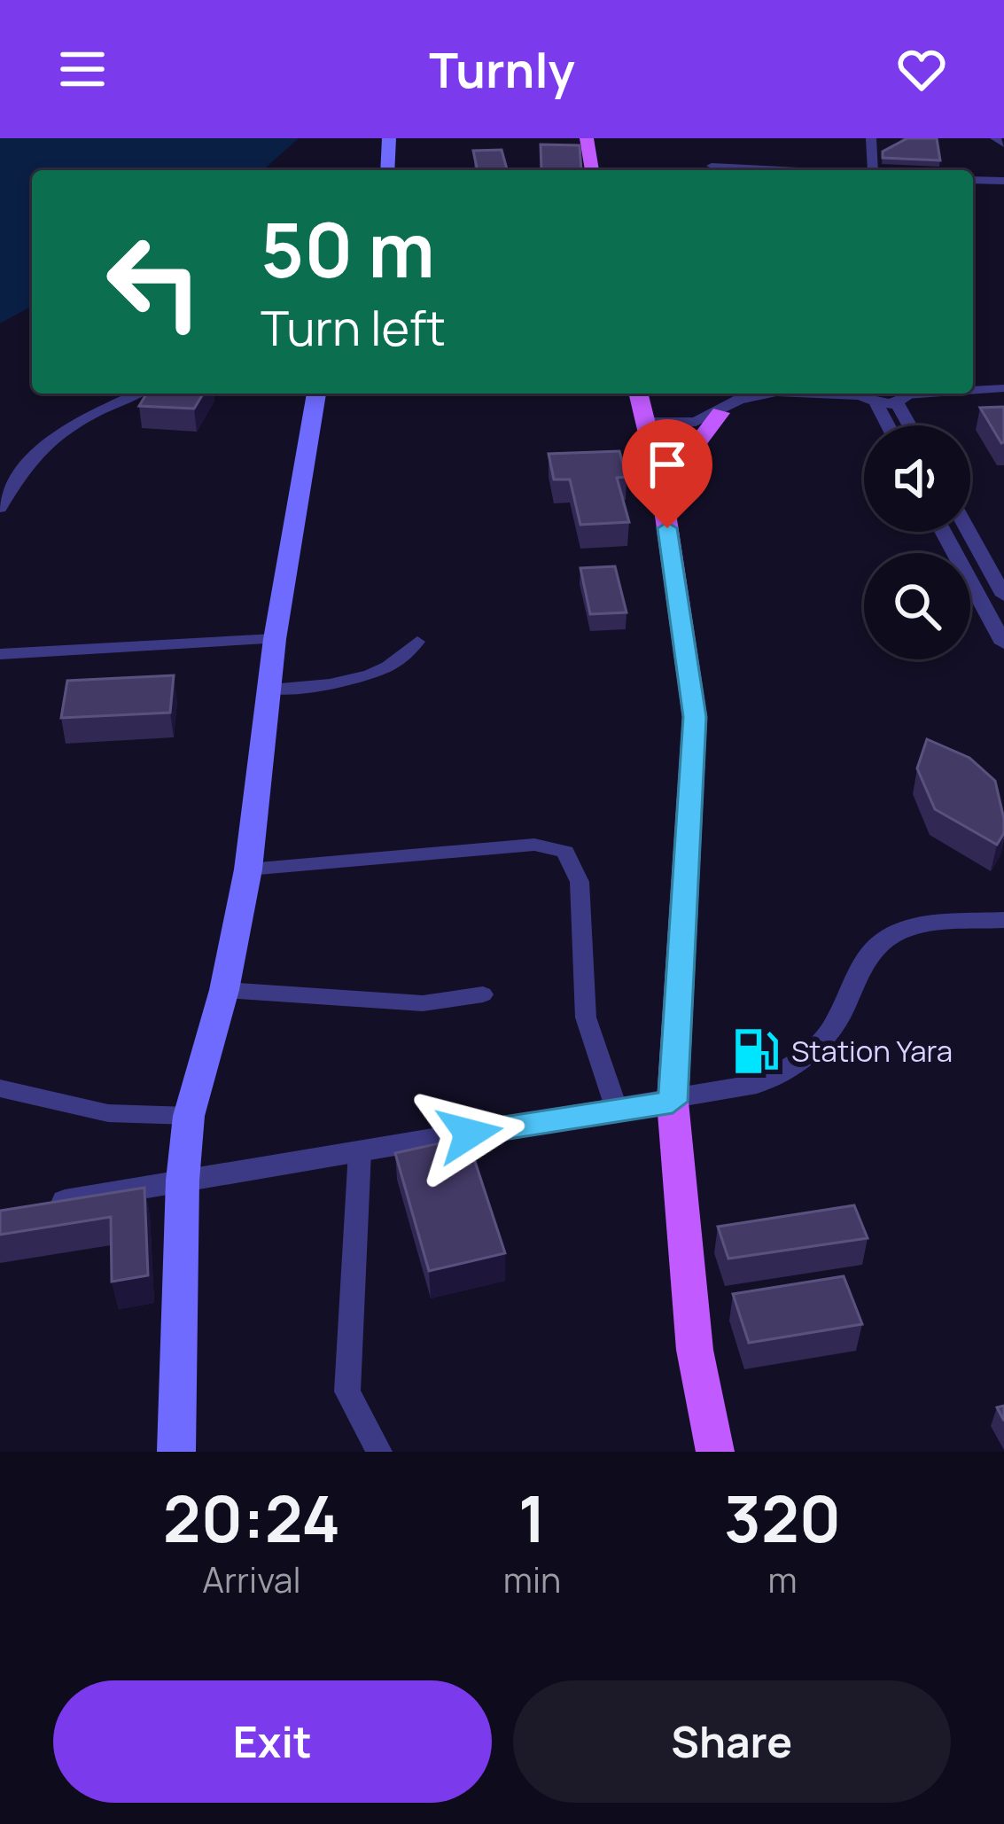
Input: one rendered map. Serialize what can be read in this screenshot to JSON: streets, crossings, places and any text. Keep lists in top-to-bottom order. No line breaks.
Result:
{"places":{"fuel station":["Station Yara"]},"page":{"header":"Turnly","turn":["50 m","Turn left"],"eta":["20:24","Arrival","1","min","320","m"],"buttons":["Exit","Share"]}}
